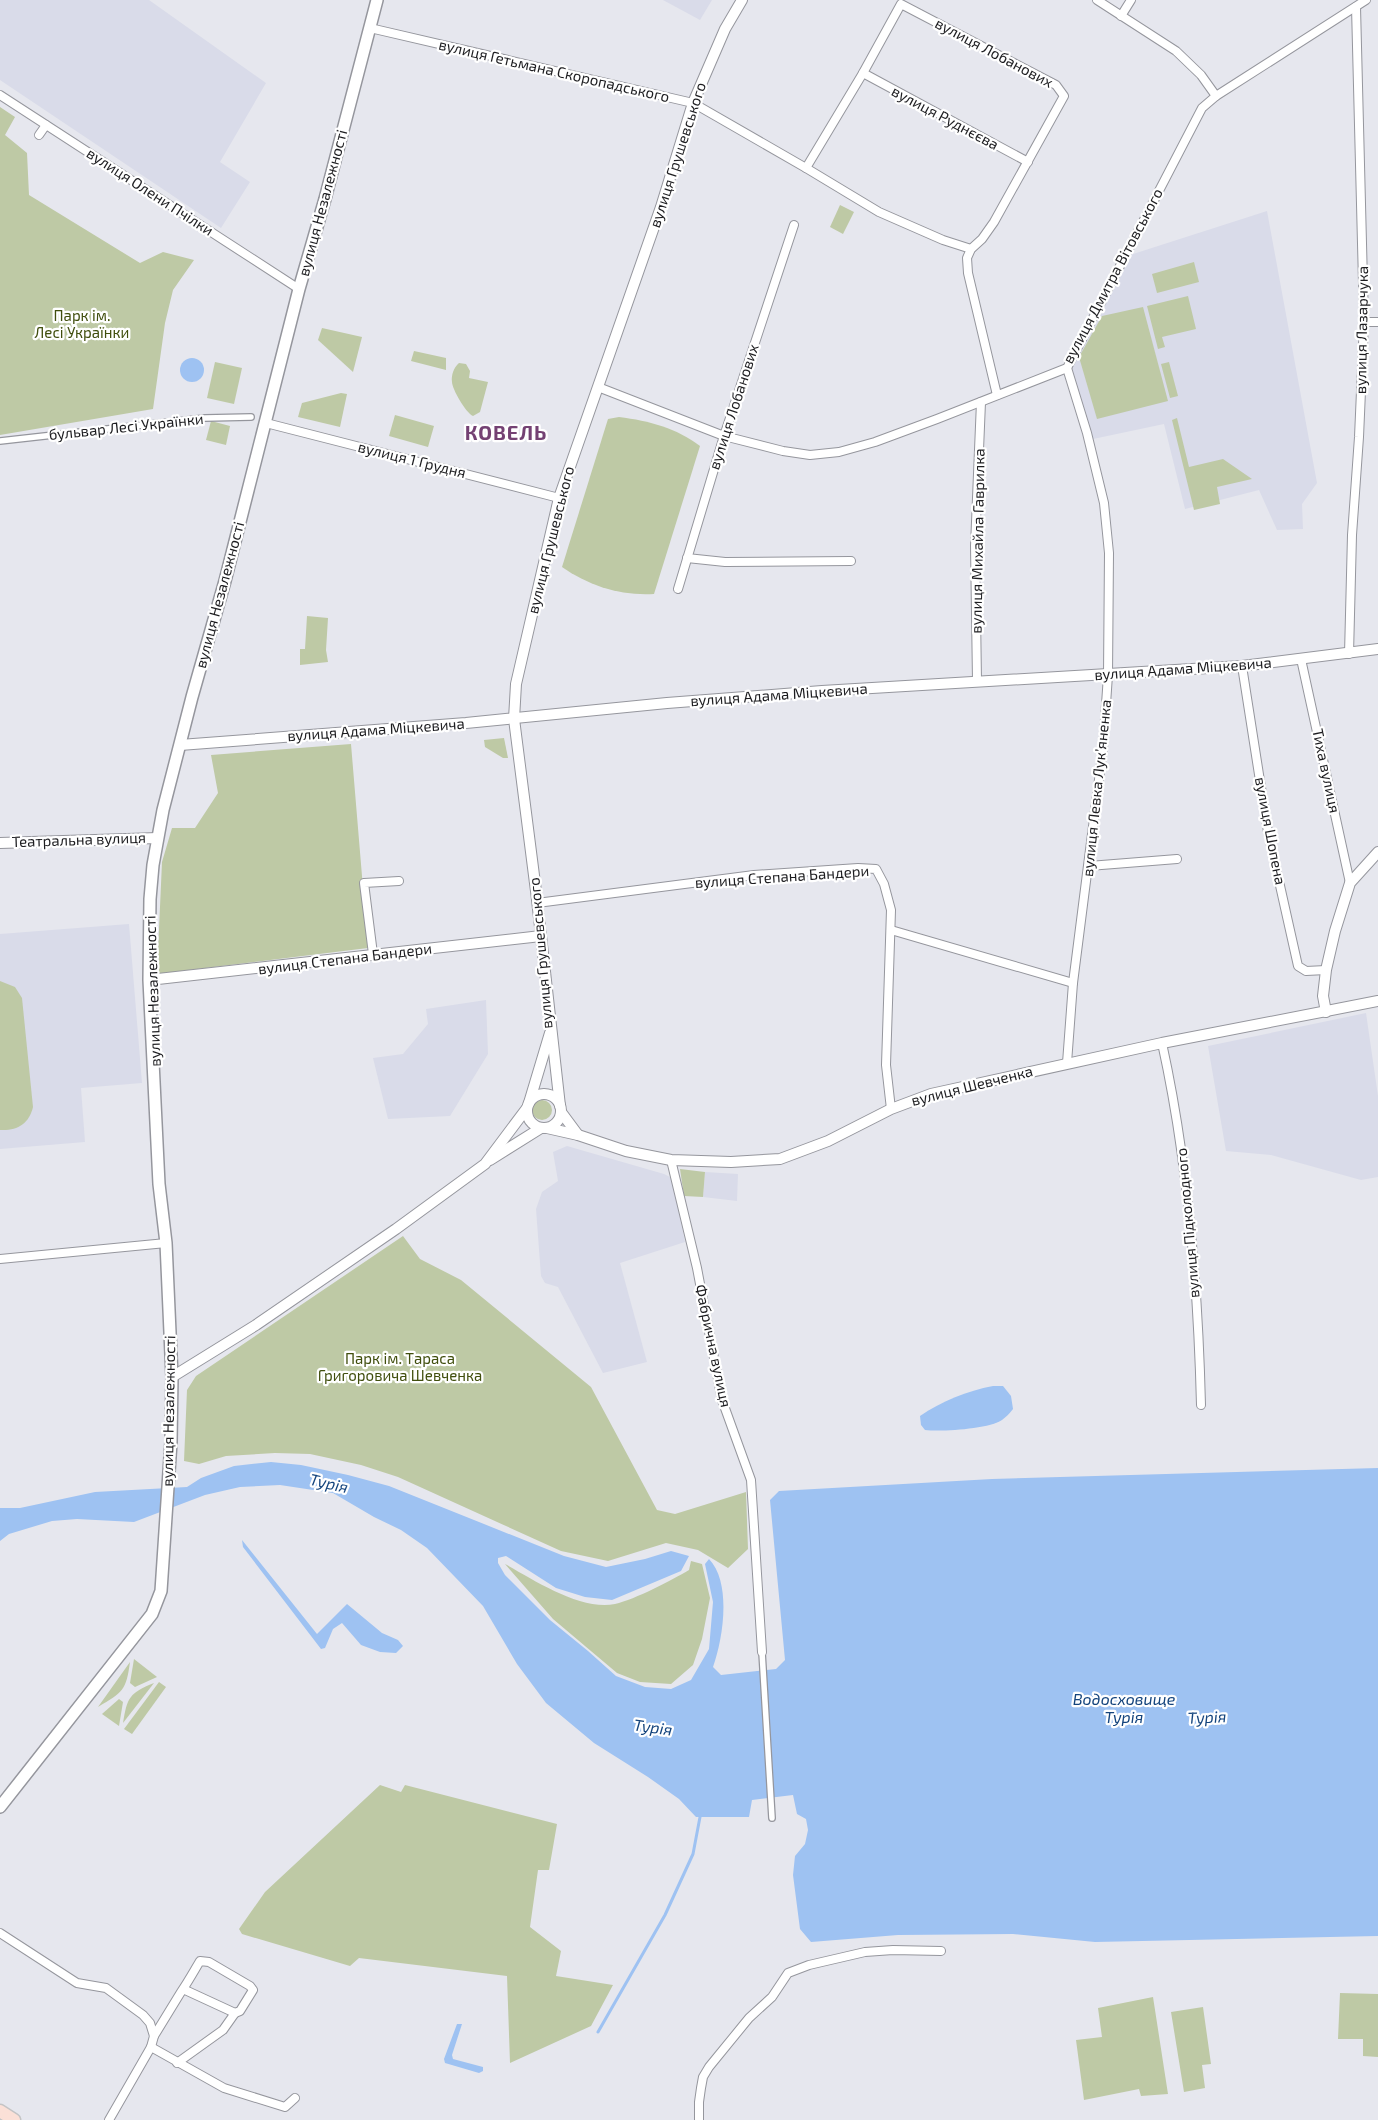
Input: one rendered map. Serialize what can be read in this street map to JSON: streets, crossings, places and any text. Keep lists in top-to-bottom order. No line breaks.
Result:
{"streets":{"main road":["вулиця Незалежності"],"street":["вулиця Лобанових","вулиця Гетьмана Скоропадського","вулиця Руднєєва","вулиця Грушевського","вулиця Олени Пчілки","вулиця Дмитра Вітовського","вулиця Лазарчука","бульвар Лесі Українки","вулиця 1 Грудня","вулиця Михайла Гаврилка","вулиця Адама Міцкевича","Тиха вулиця","вулиця Левка Лукʼяненка","вулиця Шопена","Театральна вулиця","вулиця Степана Бандери","вулиця Шевченка","вулиця Підколодного","Фабрична вулиця"]},"crossings":[["вулиця Лобанових","вулиця Гетьмана Скоропадського"],["вулиця Лобанових","вулиця Руднєєва"],["вулиця Лобанових","вулиця Дмитра Вітовського"],["вулиця Гетьмана Скоропадського","вулиця Грушевського"],["вулиця Гетьмана Скоропадського","вулиця Незалежності"],["вулиця Грушевського","вулиця Дмитра Вітовського"],["вулиця Грушевського","вулиця 1 Грудня"],["вулиця Грушевського","вулиця Адама Міцкевича"],["вулиця Грушевського","вулиця Степана Бандери"],["вулиця Грушевського","вулиця Шевченка"],["вулиця Олени Пчілки","вулиця Незалежності"],["вулиця Незалежності","вулиця 1 Грудня"],["вулиця Незалежності","вулиця Адама Міцкевича"],["вулиця Незалежності","Театральна вулиця"],["вулиця Незалежності","вулиця Степана Бандери"],["вулиця Дмитра Вітовського","вулиця Лазарчука"],["вулиця Дмитра Вітовського","вулиця Михайла Гаврилка"],["вулиця Дмитра Вітовського","вулиця Левка Лукʼяненка"],["вулиця Лазарчука","вулиця Адама Міцкевича"],["вулиця Михайла Гаврилка","вулиця Адама Міцкевича"],["вулиця Адама Міцкевича","Тиха вулиця"],["вулиця Адама Міцкевича","вулиця Левка Лукʼяненка"],["вулиця Адама Міцкевича","вулиця Шопена"],["вулиця Левка Лукʼяненка","вулиця Шевченка"],["вулиця Степана Бандери","вулиця Шевченка"],["вулиця Шевченка","вулиця Підколодного"],["вулиця Шевченка","Фабрична вулиця"]],"districts":["КОВЕЛЬ"],"water":["Турія","Водосховище Турія"],"parks":["Парк ім. Лесі Українки","Парк ім. Тараса Григоровича Шевченка"]}
